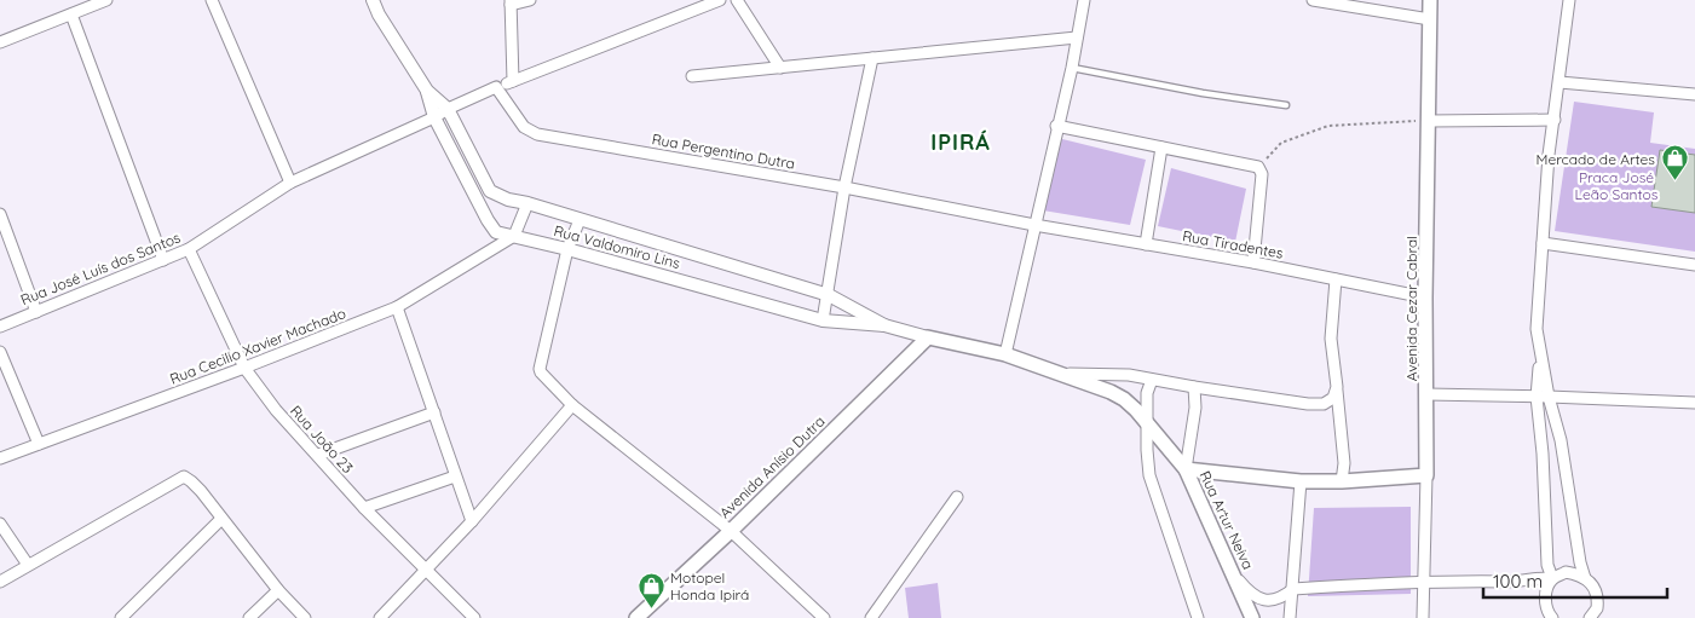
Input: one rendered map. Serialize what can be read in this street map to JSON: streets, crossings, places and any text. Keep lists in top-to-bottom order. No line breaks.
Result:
{"streets":{"main road":["Rua Valdomiro Lins","Avenida Cezar Cabral","Avenida Anísio Dutra","Rua Artur Neiva"],"street":["Rua Pergentino Dutra","Rua Tiradentes","Rua José Luís dos Santos","Rua Cecilio Xavier Machado","Rua João 23"]},"crossings":[["Rua Pergentino Dutra","Rua Tiradentes"],["Rua Tiradentes","Avenida Cezar Cabral"],["Rua Valdomiro Lins","Rua José Luís dos Santos"],["Rua Valdomiro Lins","Rua Cecilio Xavier Machado"],["Rua Valdomiro Lins","Avenida Anísio Dutra"],["Rua Valdomiro Lins","Rua Artur Neiva"],["Rua José Luís dos Santos","Rua João 23"],["Rua Cecilio Xavier Machado","Rua João 23"]],"districts":["IPIRÁ"],"parks":["Praca José Leão Santos"],"places":{"shop":["Mercado de Artes","Motopel Honda Ipirá"]},"scale_bar":"100 m"}
